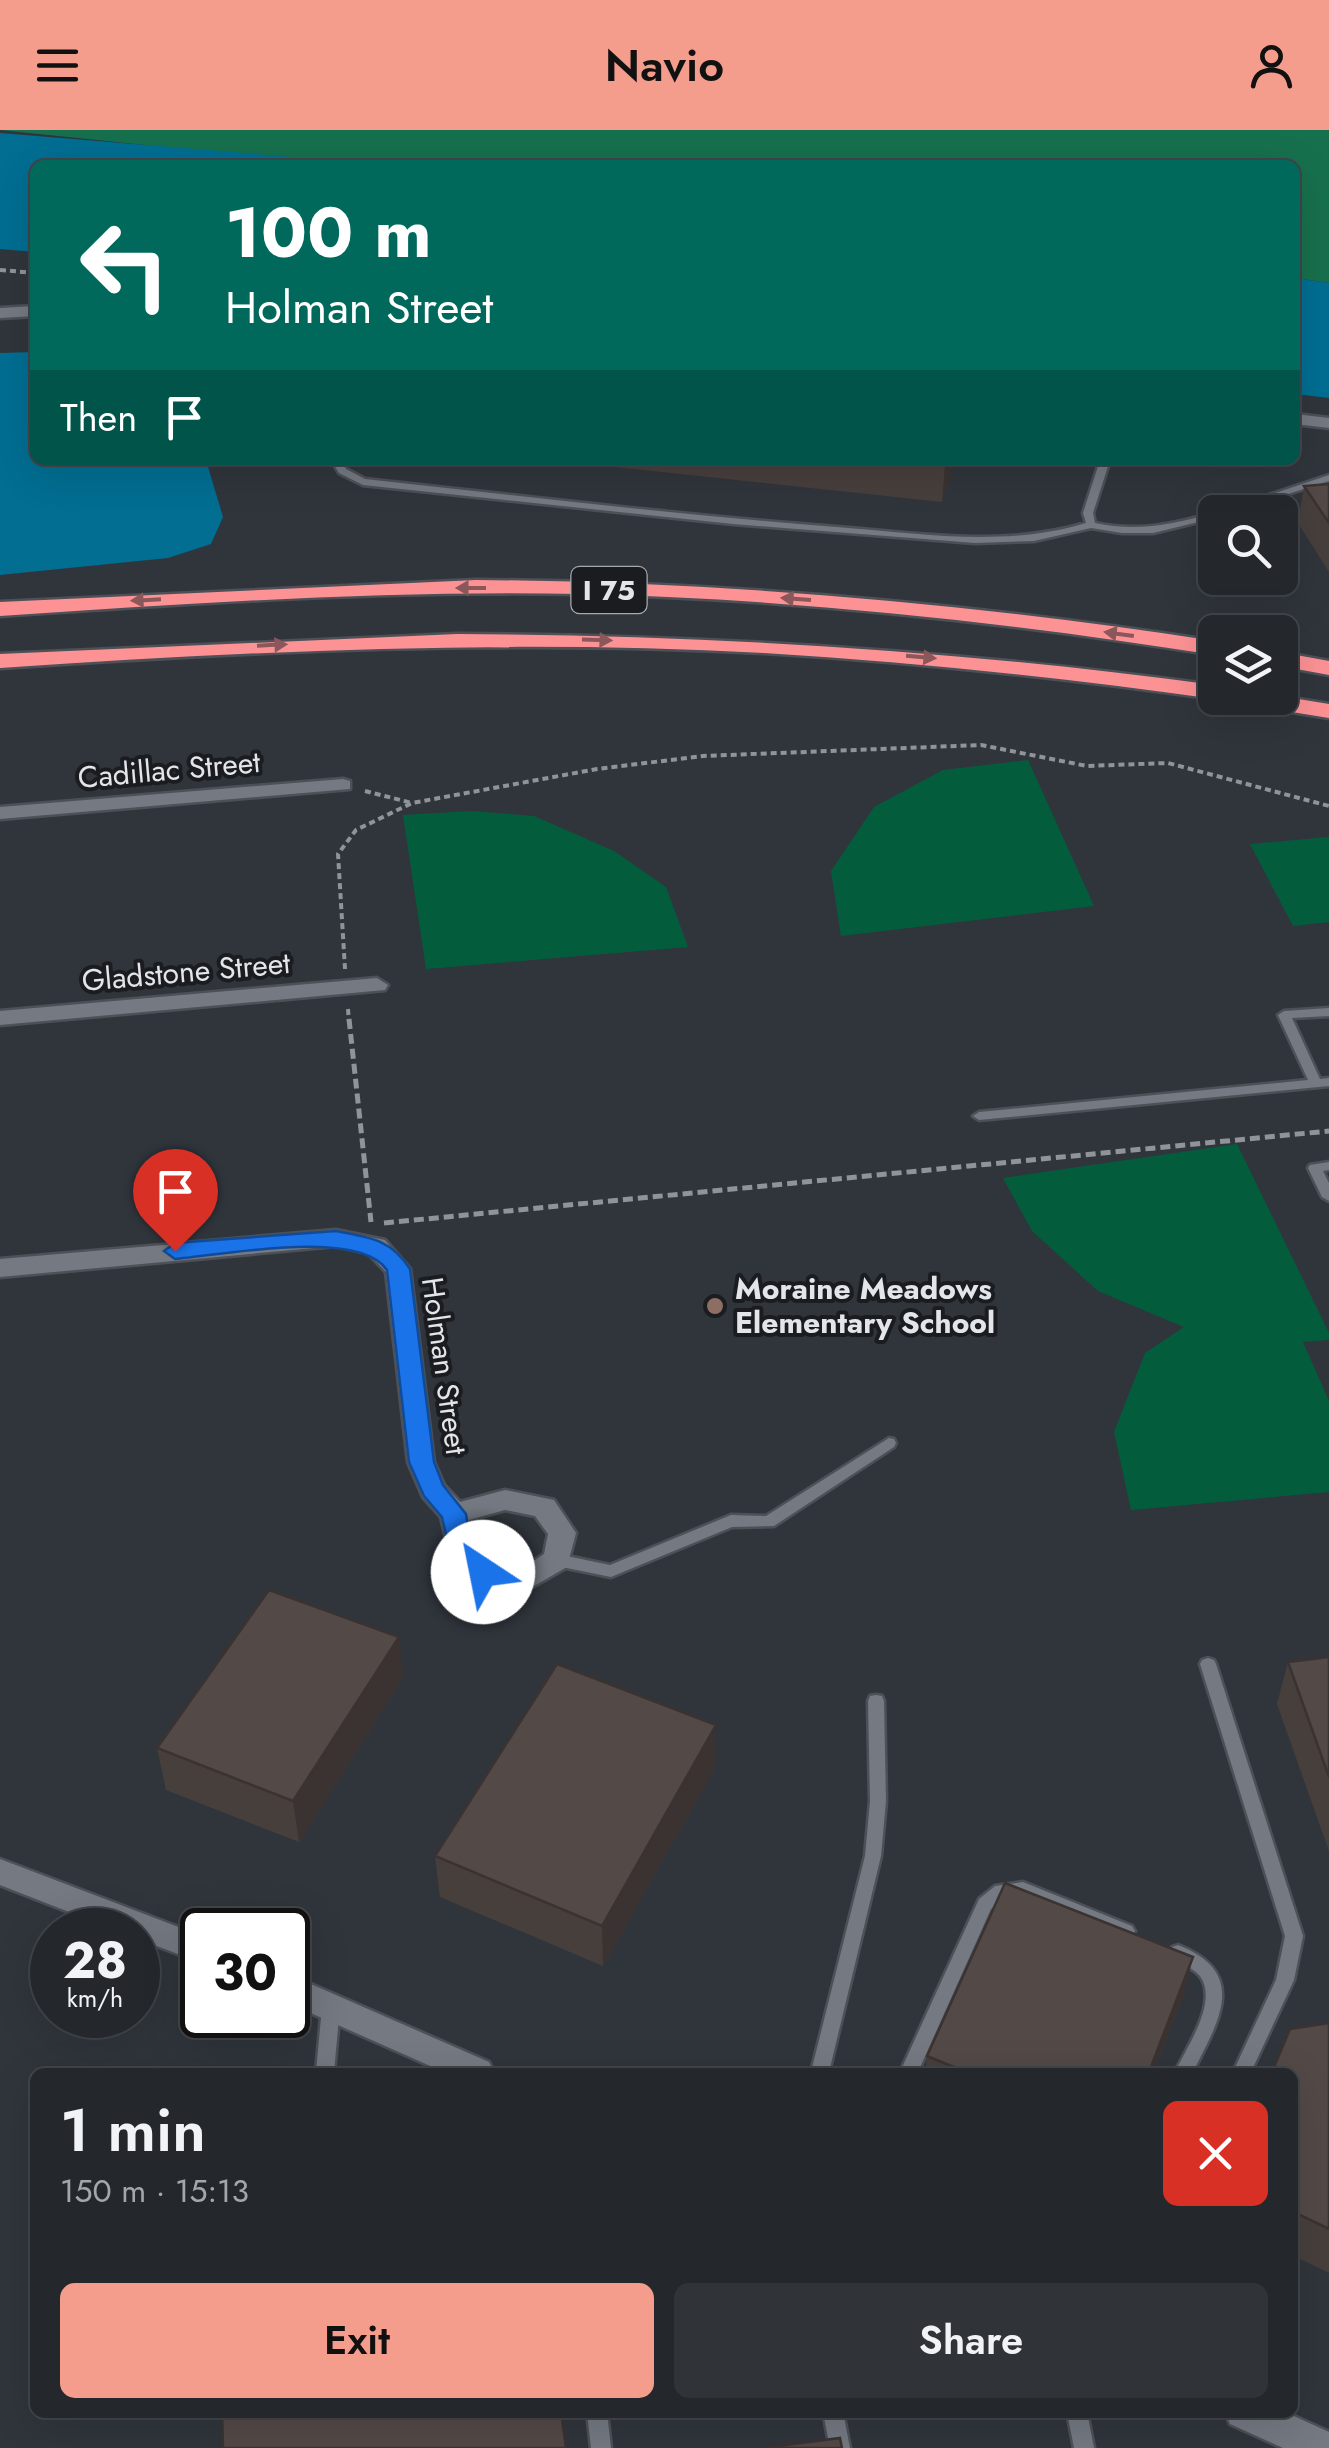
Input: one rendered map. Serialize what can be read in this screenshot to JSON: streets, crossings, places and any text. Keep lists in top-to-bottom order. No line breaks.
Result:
{"streets":{"highway":["I 75"],"street":["Cadillac Street","Gladstone Street","Holman Street"]},"places":["Moraine Meadows Elementary School"],"page":{"header":"Navio","turn":["100 m","Holman Street"],"then":"Then","speed":"28 km/h","limit":"30","heading":["1 min","150 m · 15:13"],"buttons":["Exit","Share"]}}
